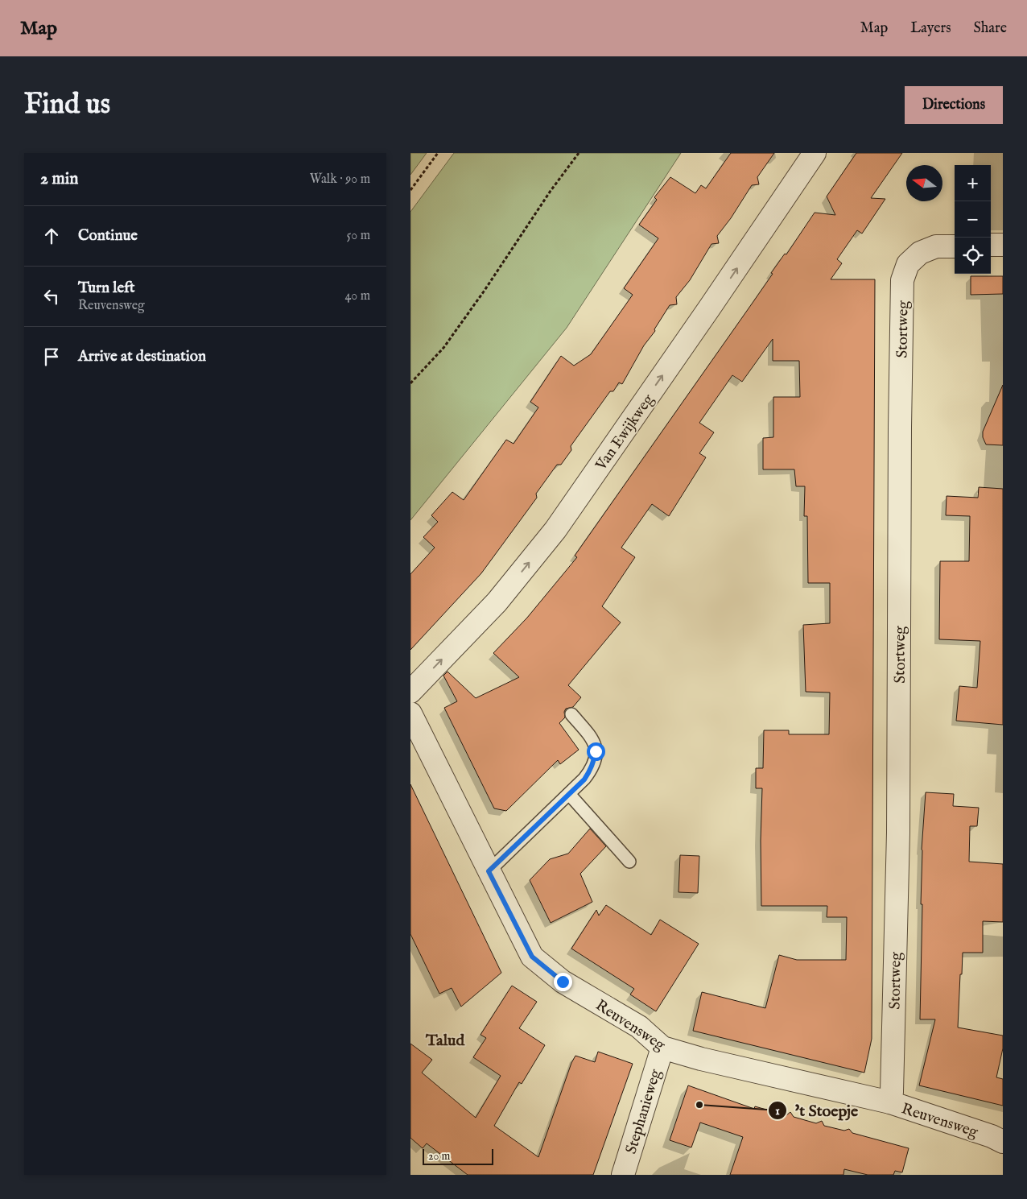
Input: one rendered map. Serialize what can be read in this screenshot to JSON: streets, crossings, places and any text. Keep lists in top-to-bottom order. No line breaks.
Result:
{"streets":{"street":["Stortweg","Van Ewijkweg","Reuvensweg","Stephanieweg"]},"crossings":[["Stortweg","Reuvensweg"],["Reuvensweg","Stephanieweg"]],"one_way":["Van Ewijkweg"],"districts":["Talud"],"places":["'t Stoepje"],"scale_bar":"20 m","north":"left","page":{"header":"Map","nav":["Map","Layers","Share"],"buttons":"Directions","title":"Find us","heading":["2 min","Walk · 90 m"],"map_buttons":["+","−"],"list":[["Continue","50 m"],["Turn left","Reuvensweg","40 m"],"Arrive at destination"],"scale":"20 m"}}
